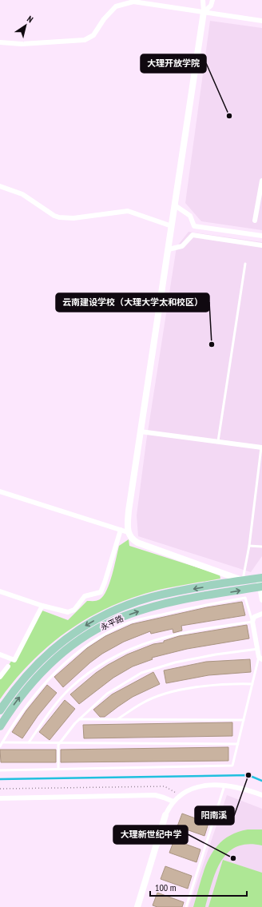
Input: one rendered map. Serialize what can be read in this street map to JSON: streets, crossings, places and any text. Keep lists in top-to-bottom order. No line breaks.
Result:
{"streets":{"main road":["永平路"]},"places":["大理开放学院","云南建设学校（大理大学太和校区）","阳南溪","大理新世纪中学"],"scale_bar":"100 m","north":"top right"}
